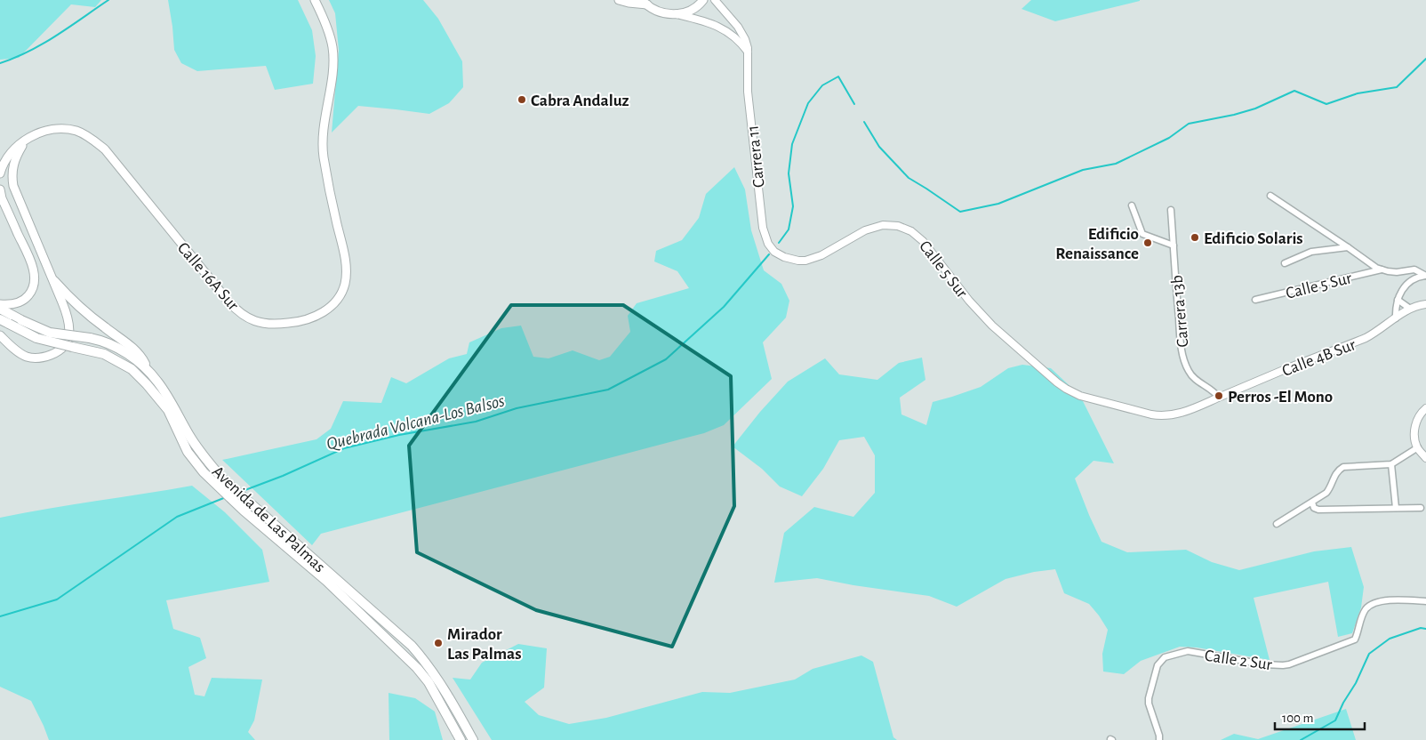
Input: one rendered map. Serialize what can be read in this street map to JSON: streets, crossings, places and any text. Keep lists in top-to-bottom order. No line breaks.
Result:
{"streets":{"main road":["Calle 16A Sur","Avenida de Las Palmas"],"street":["Carrera 11","Calle 5 Sur","Carrera 13b","Calle 4B Sur","Calle 2 Sur"]},"crossings":[["Carrera 11","Calle 5 Sur"],["Calle 5 Sur","Calle 4B Sur"],["Carrera 13b","Calle 4B Sur"]],"water":["Quebrada Volcana-Los Balsos"],"places":["Cabra Andaluz","Edificio Solaris","Edificio Renaissance","Perros -El Mono","Mirador Las Palmas"],"scale_bar":"100 m"}
